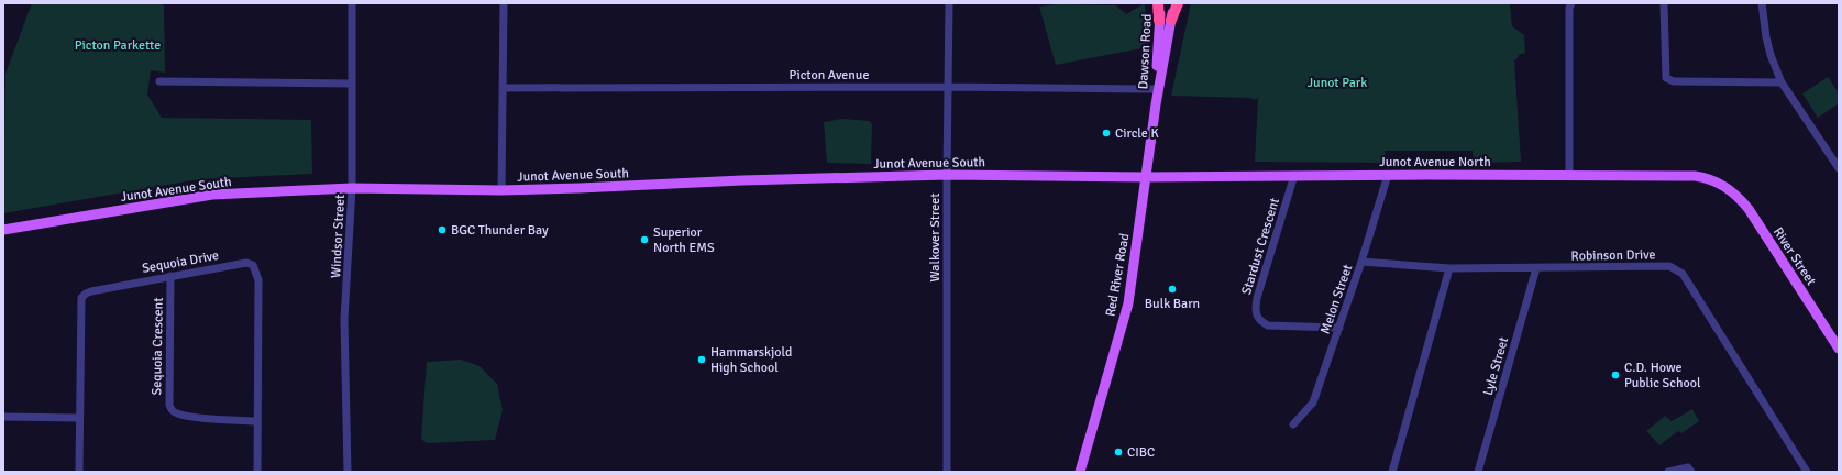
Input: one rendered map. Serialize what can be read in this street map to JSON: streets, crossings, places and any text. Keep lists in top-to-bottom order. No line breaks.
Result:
{"streets":{"main road":["Dawson Road","Junot Avenue North","Junot Avenue South","River Street","Red River Road"],"street":["Picton Avenue","Windsor Street","Walkover Street","Stardust Crescent","Robinson Drive","Sequoia Drive","Melon Street","Sequoia Crescent","Lyle Street"]},"crossings":[["Dawson Road","Picton Avenue"],["Dawson Road","Red River Road"],["Picton Avenue","Walkover Street"],["Junot Avenue North","Junot Avenue South"],["Junot Avenue North","Stardust Crescent"],["Junot Avenue North","River Street"],["Junot Avenue North","Red River Road"],["Junot Avenue North","Melon Street"],["Junot Avenue South","Windsor Street"],["Junot Avenue South","Walkover Street"],["Junot Avenue South","Red River Road"],["Stardust Crescent","Melon Street"],["Robinson Drive","Melon Street"],["Robinson Drive","Lyle Street"],["Sequoia Drive","Sequoia Crescent"]],"parks":["Picton Parkette","Junot Park"],"places":["Circle K","BGC Thunder Bay","Superior North EMS","Bulk Barn","Hammarskjold High School","C.D. Howe Public School","CIBC"]}
